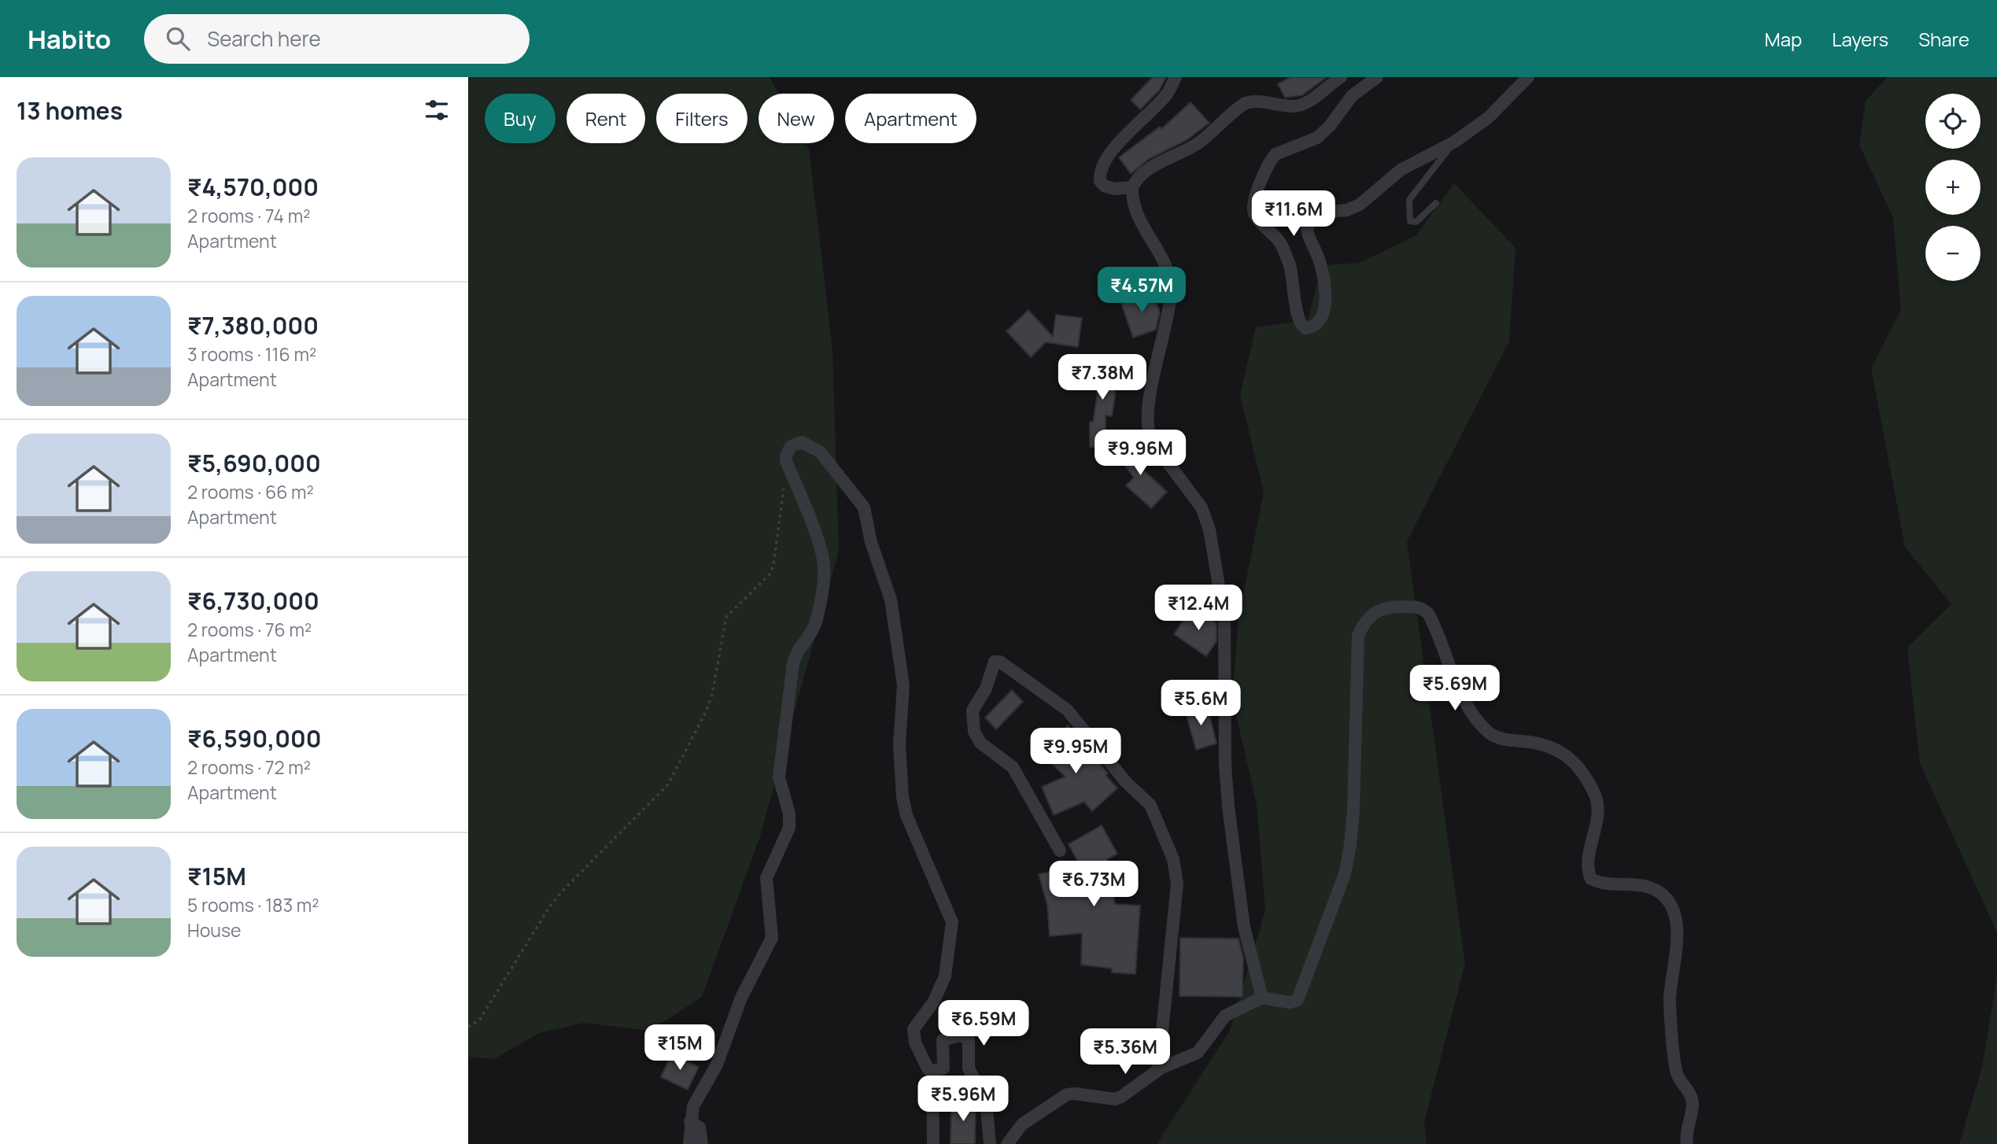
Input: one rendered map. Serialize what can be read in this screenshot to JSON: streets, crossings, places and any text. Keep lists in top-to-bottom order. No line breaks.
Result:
{"page":{"header":"Habito","search":"Search here","nav":["Map","Layers","Share"],"heading":"13 homes","map_buttons":["+","−"],"chip":["Buy","Rent","Filters","New","Apartment"],"list":[{"name":"₹4,570,000","note":"2 rooms · 74 m² · Apartment"},{"name":"₹7,380,000","note":"3 rooms · 116 m² · Apartment"},{"name":"₹5,690,000","note":"2 rooms · 66 m² · Apartment"},{"name":"₹6,730,000","note":"2 rooms · 76 m² · Apartment"},{"name":"₹6,590,000","note":"2 rooms · 72 m² · Apartment"},{"name":"₹15M","note":"5 rooms · 183 m² · House"}],"price":["₹11.6M","₹4.57M","₹7.38M","₹9.96M","₹12.4M","₹5.69M","₹5.6M","₹9.95M","₹6.73M","₹6.59M","₹15M","₹5.36M","₹5.96M"]}}
